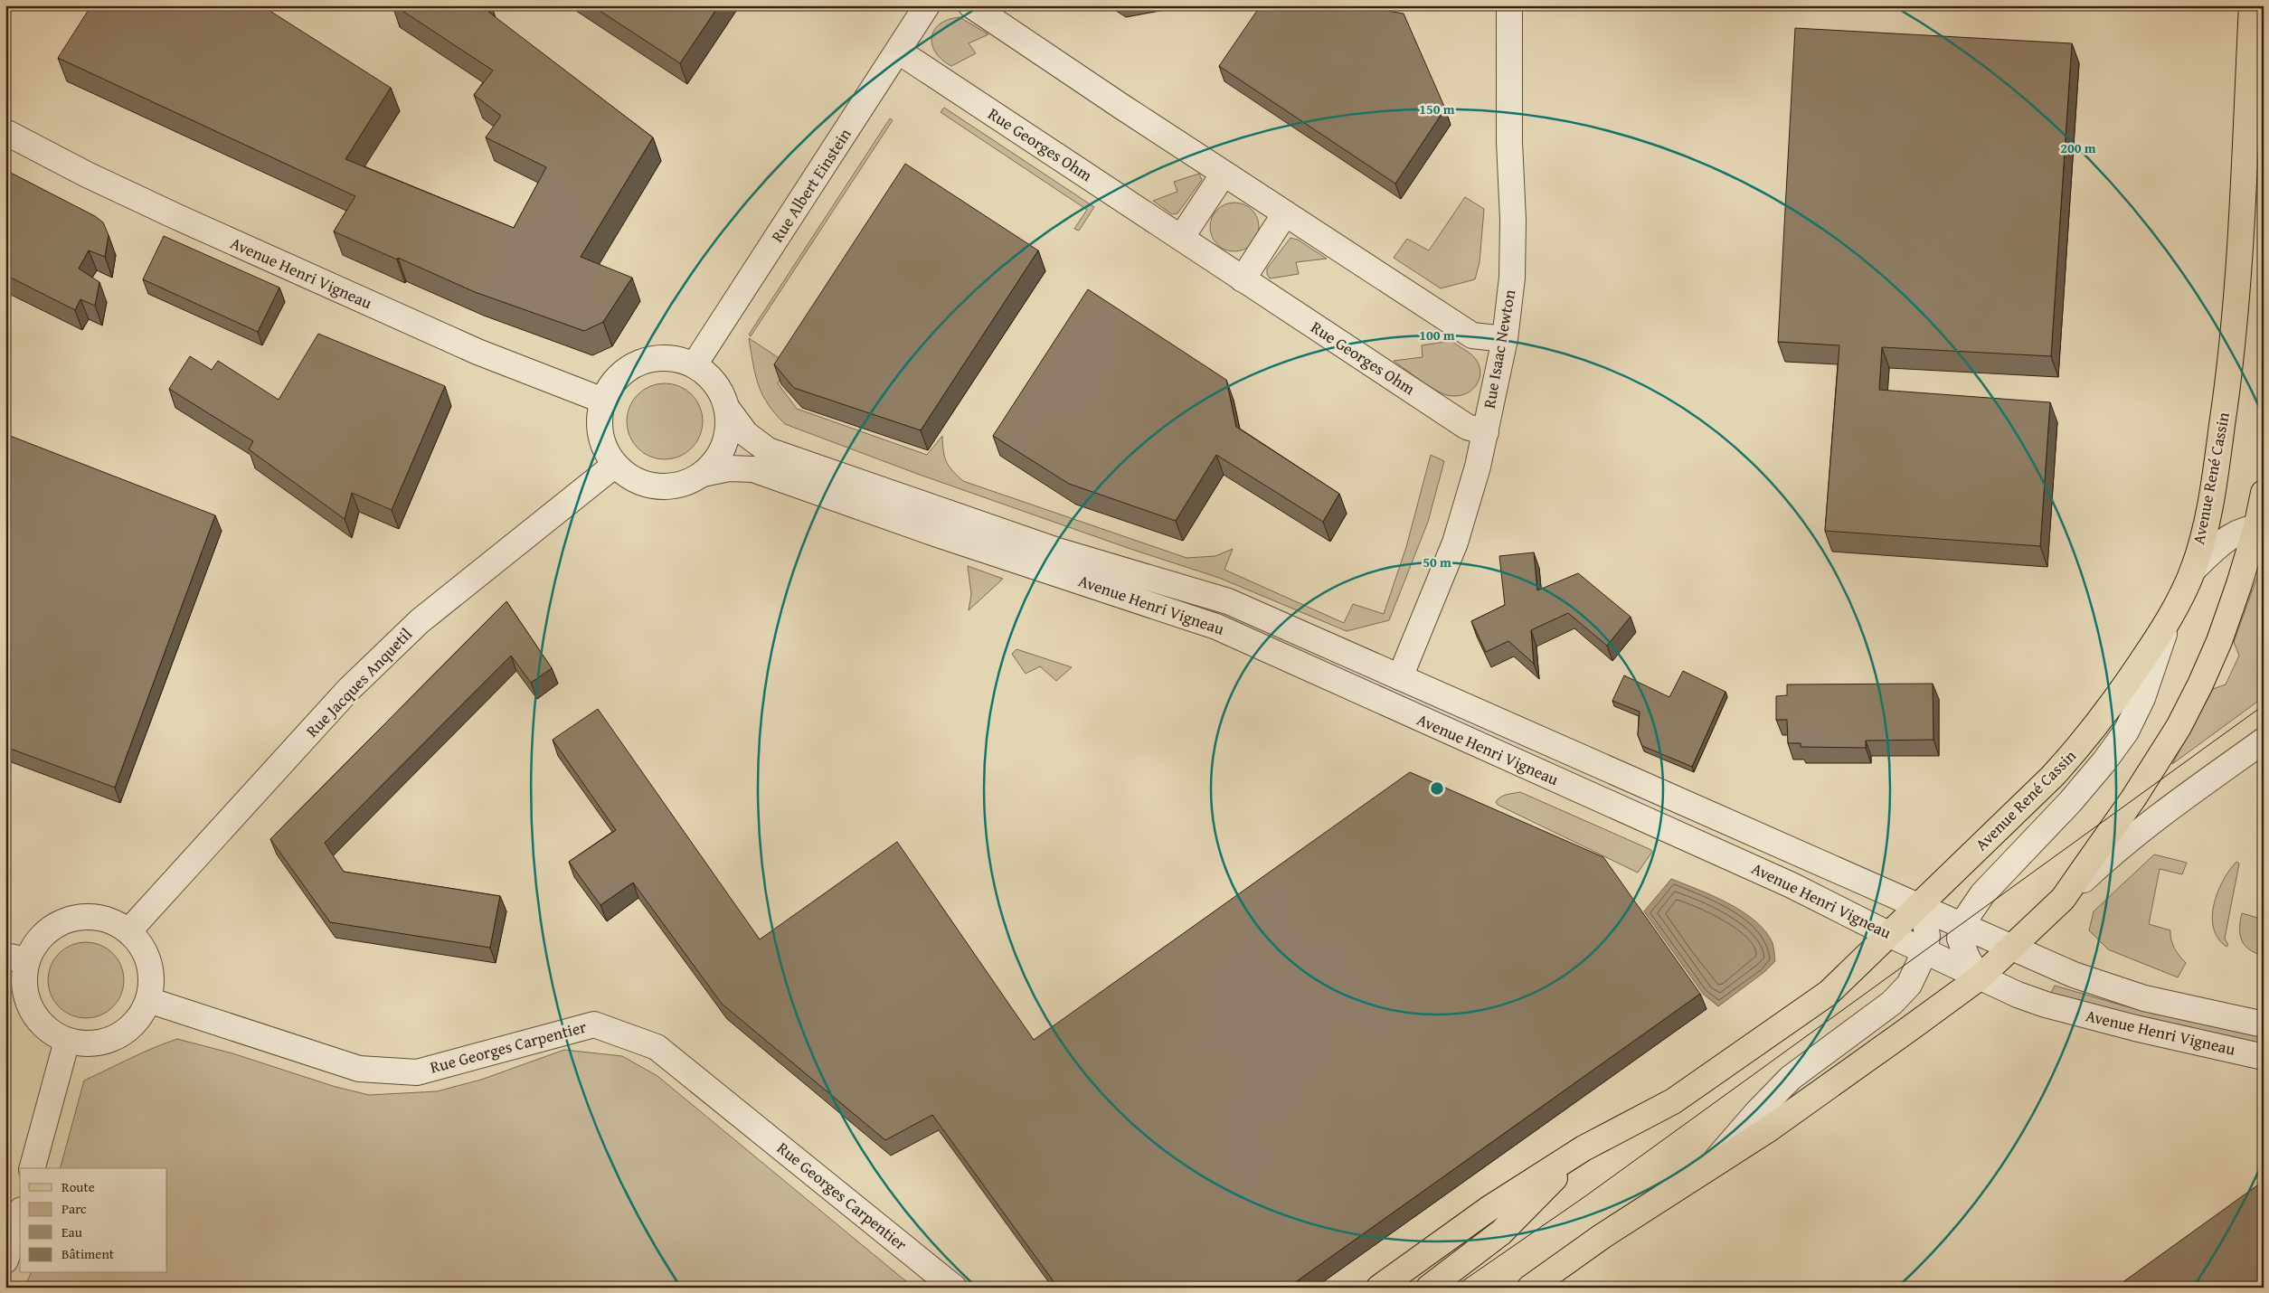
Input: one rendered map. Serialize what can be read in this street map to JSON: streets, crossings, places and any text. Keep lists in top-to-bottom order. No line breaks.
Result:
{"streets":{"main road":["Avenue René Cassin"],"street":["Rue Georges Ohm","Rue Albert Einstein","Avenue Henri Vigneau","Rue Isaac Newton","Rue Jacques Anquetil","Rue Georges Carpentier"]},"crossings":[["Rue Georges Ohm","Rue Albert Einstein"],["Rue Georges Ohm","Rue Isaac Newton"],["Rue Albert Einstein","Avenue Henri Vigneau"],["Rue Albert Einstein","Rue Jacques Anquetil"],["Avenue Henri Vigneau","Rue Isaac Newton"],["Avenue Henri Vigneau","Avenue René Cassin"],["Avenue Henri Vigneau","Rue Jacques Anquetil"],["Rue Jacques Anquetil","Rue Georges Carpentier"]],"legend":["Route","Parc","Eau","Bâtiment"],"rings":["150 m","200 m","100 m","50 m"]}
